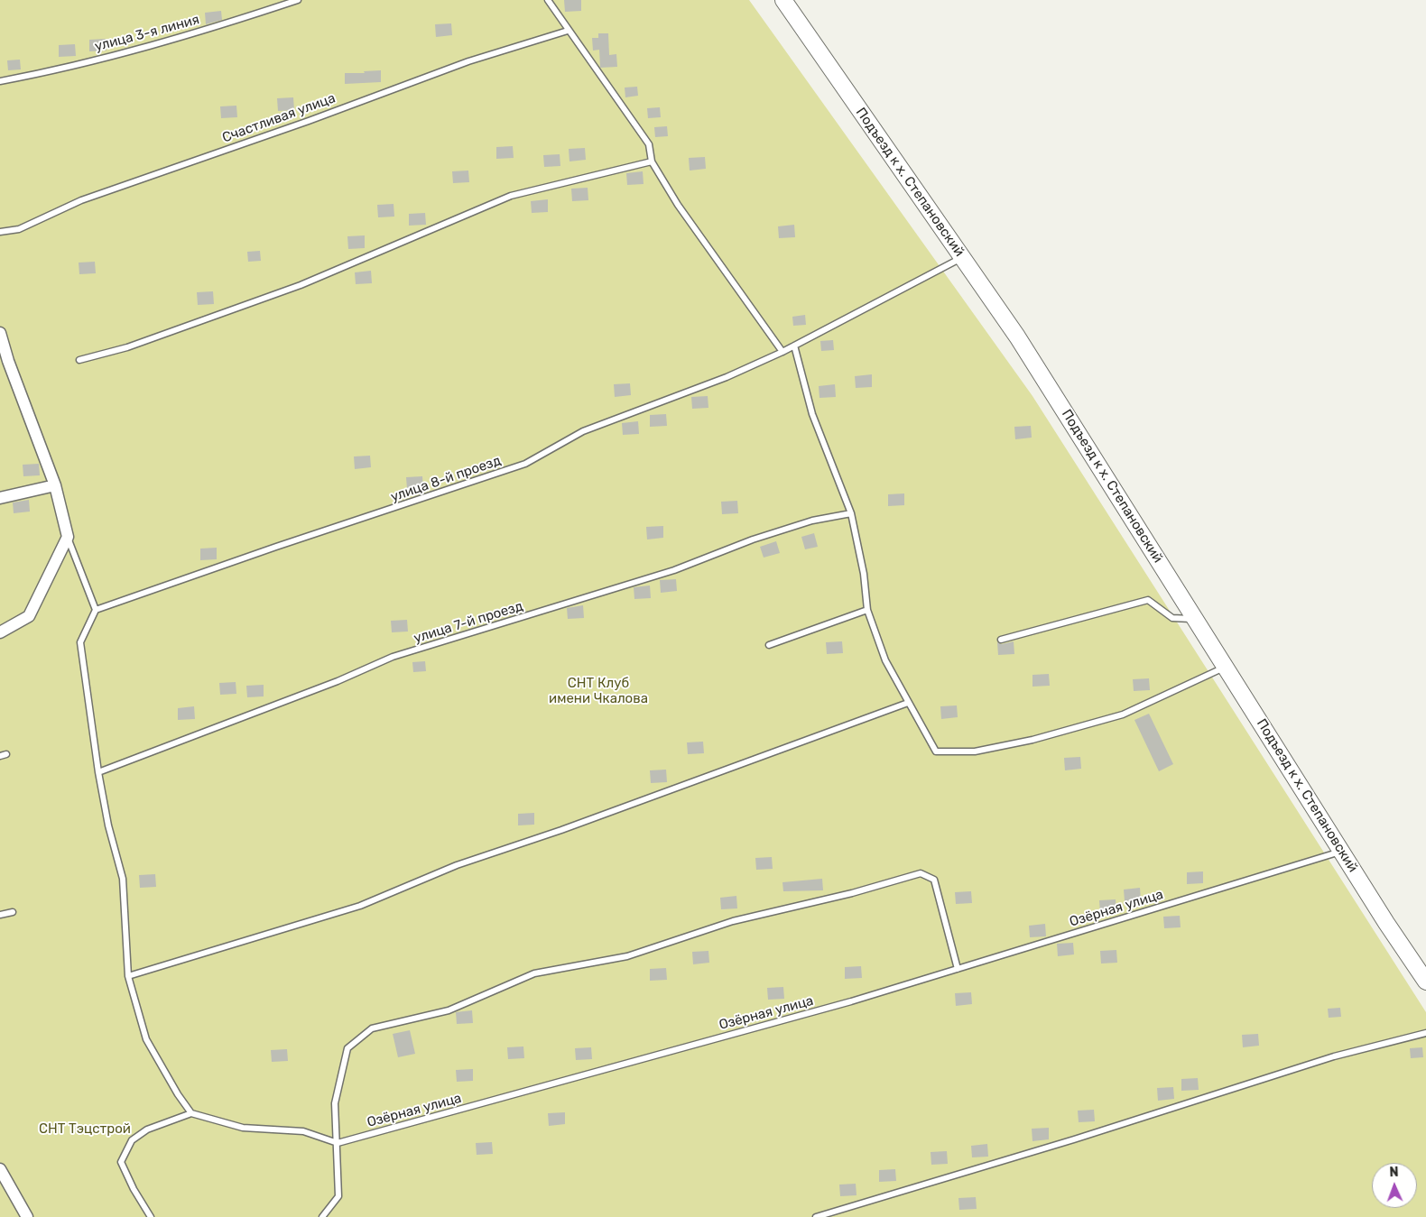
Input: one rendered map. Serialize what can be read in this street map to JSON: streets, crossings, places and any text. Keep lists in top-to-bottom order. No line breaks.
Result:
{"streets":{"street":["Подъезд к х. Степановский"],"lane":["улица 3-я линия","Счастливая улица","улица 8-й проезд","улица 7-й проезд","Озёрная улица"]},"crossings":[["Подъезд к х. Степановский","улица 8-й проезд"],["Подъезд к х. Степановский","Озёрная улица"]],"parks":["СНТ Клуб имени Чкалова","СНТ Тэцстрой"],"north":"top"}
